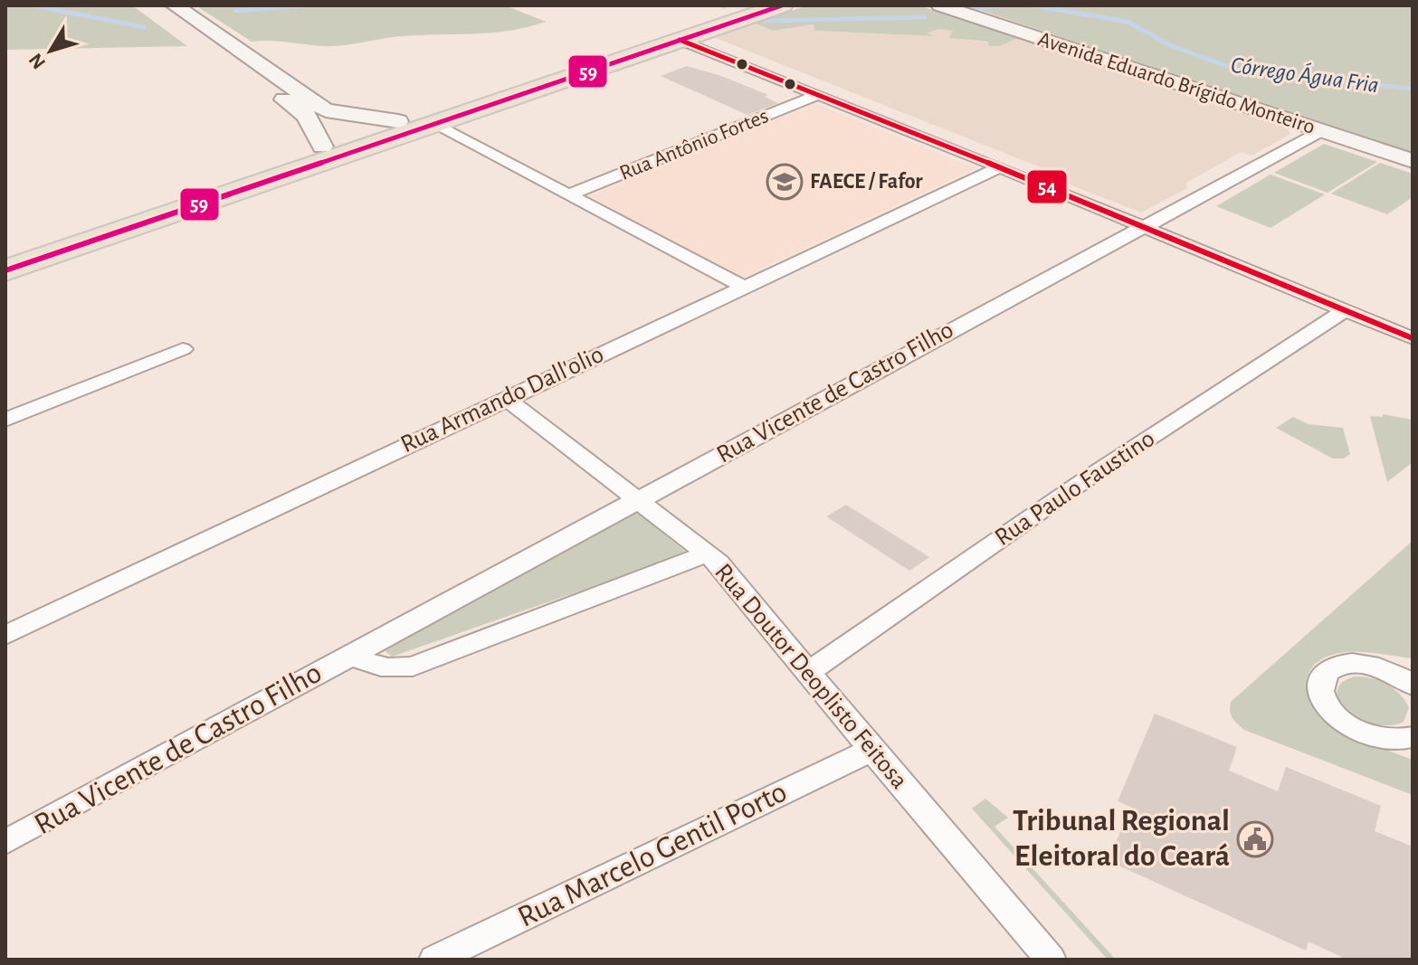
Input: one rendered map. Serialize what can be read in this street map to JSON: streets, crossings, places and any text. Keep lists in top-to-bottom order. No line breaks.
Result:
{"streets":{"street":["Avenida Eduardo Brígido Monteiro","Rua Antônio Fortes","Rua Vicente de Castro Filho","Rua Armando Dall'olio","Rua Paulo Faustino","Rua Doutor Deoplisto Feitosa","Rua Marcelo Gentil Porto"]},"crossings":[["Avenida Eduardo Brígido Monteiro","Rua Vicente de Castro Filho"],["Rua Vicente de Castro Filho","Rua Doutor Deoplisto Feitosa"],["Rua Armando Dall'olio","Rua Doutor Deoplisto Feitosa"],["Rua Paulo Faustino","Rua Doutor Deoplisto Feitosa"],["Rua Doutor Deoplisto Feitosa","Rua Marcelo Gentil Porto"]],"water":["Córrego Água Fria"],"places":{"school or university":["FAECE / Fafor"],"public building":["Tribunal Regional Eleitoral do Ceará"]},"lines":["transit line 59","transit line 54"],"north":"bottom left"}
